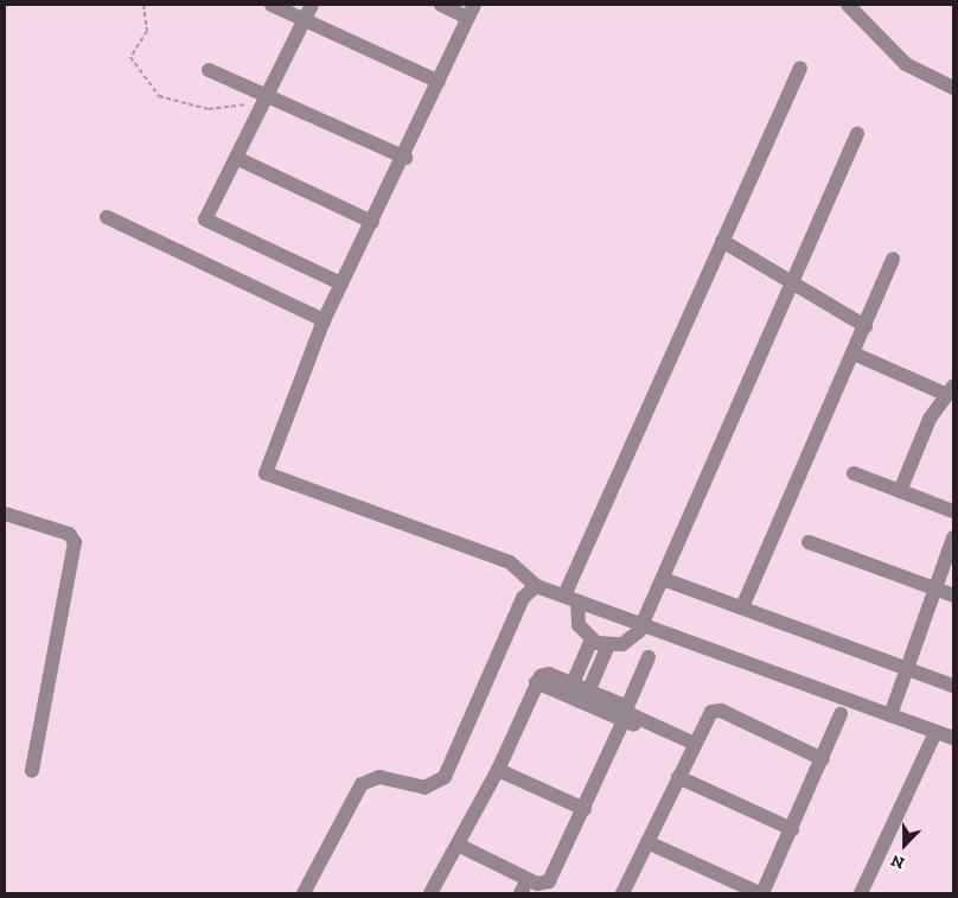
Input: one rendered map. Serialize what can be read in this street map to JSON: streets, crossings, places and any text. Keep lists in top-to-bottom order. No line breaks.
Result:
{"north":"bottom"}
